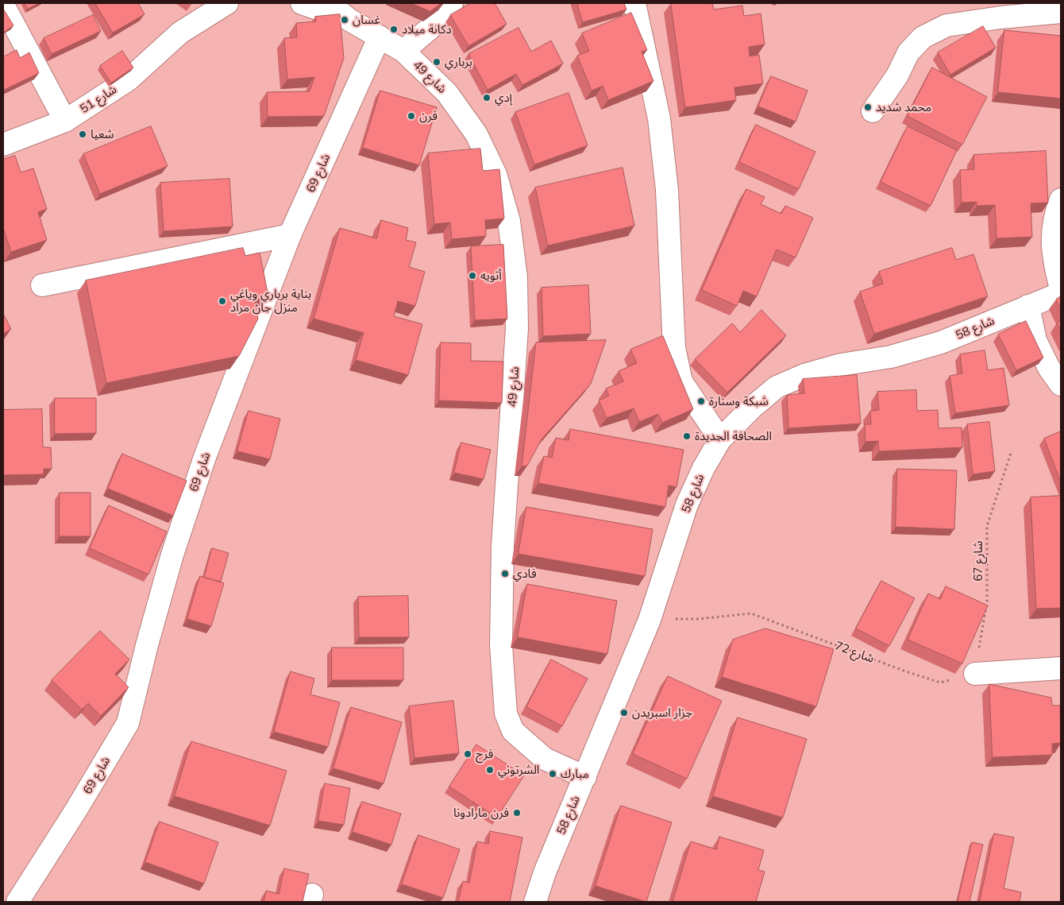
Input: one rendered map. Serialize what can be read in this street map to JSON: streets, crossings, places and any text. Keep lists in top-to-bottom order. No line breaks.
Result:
{"streets":{"street":["شارع 49","شارع 51","شارع 69","شارع 58"],"path":["شارع 67","شارع 72"]},"crossings":[["شارع 49","شارع 69"],["شارع 49","شارع 58"],["شارع 58","شارع 72"],["شارع 67","شارع 72"]],"places":["غسان","دكانة ميلاد","برباري","إدي","محمد شديد","فرن","شعيا","أتويه","بناية برباري وياغي منزل جان مراد","شبكة وسنارة","الصحافة الجديدة","فادي","جزار اسبريدن","فرح","الشرتوني","مبارك","فرن مارادونا"]}
